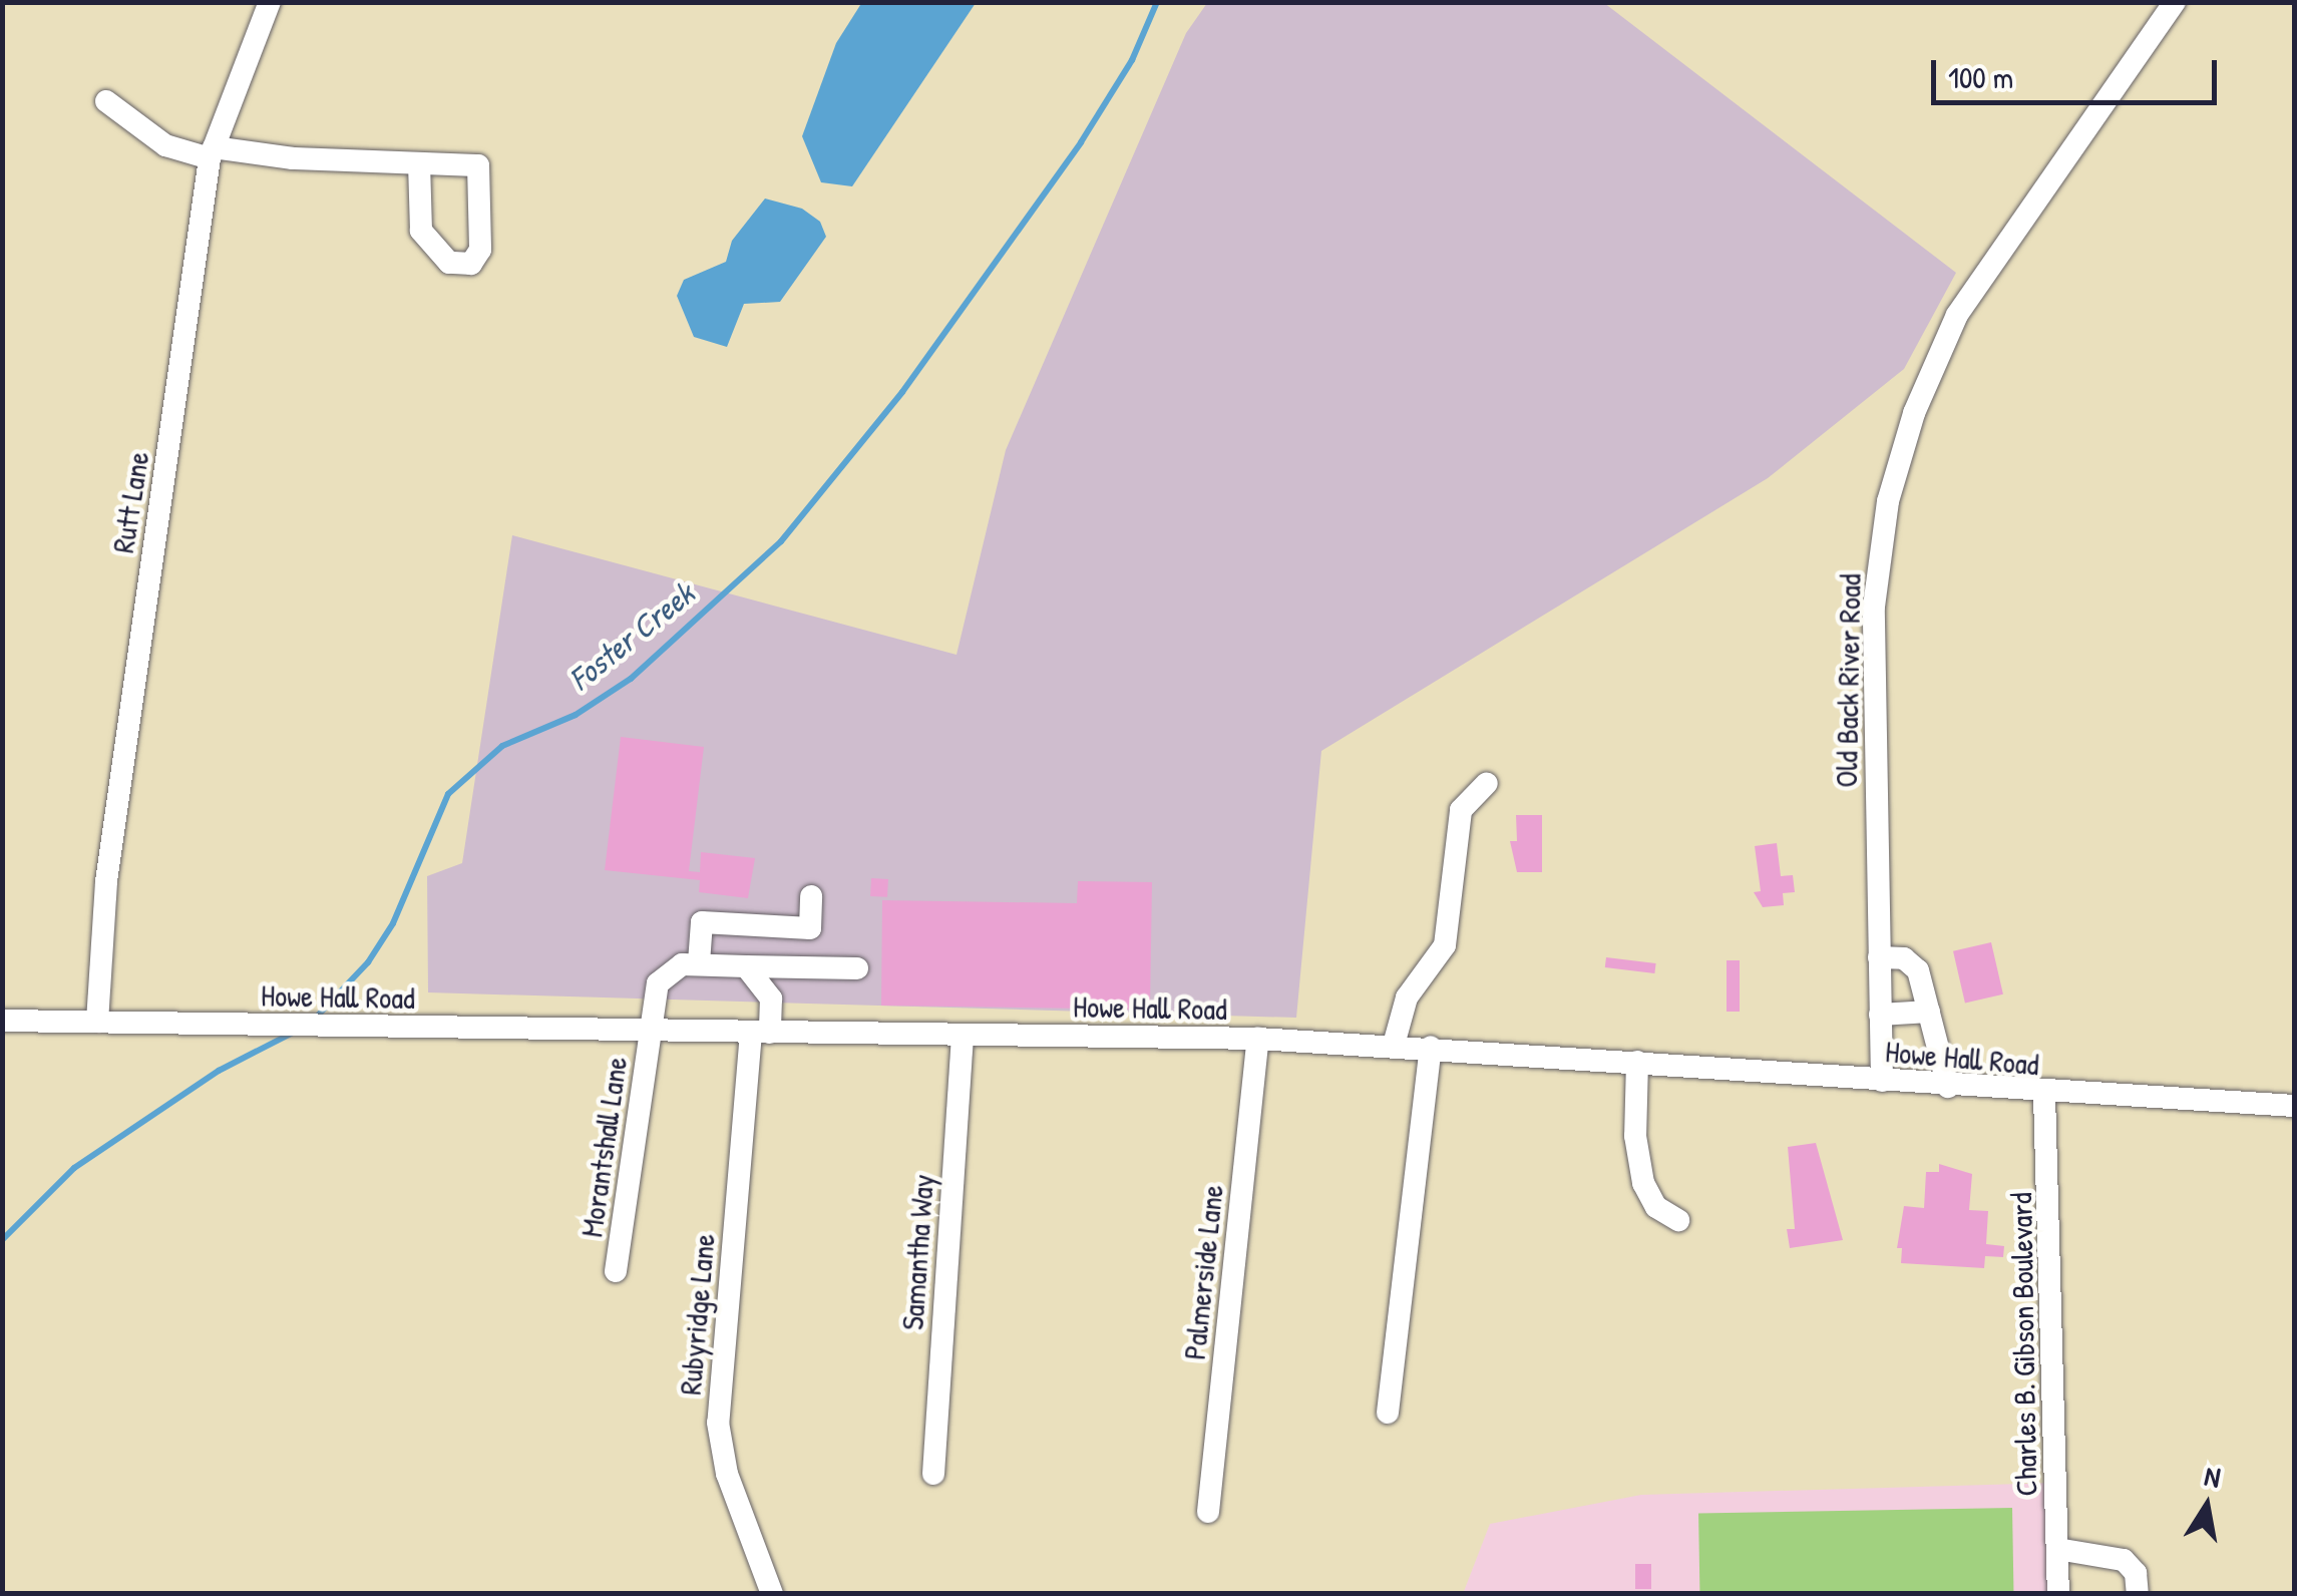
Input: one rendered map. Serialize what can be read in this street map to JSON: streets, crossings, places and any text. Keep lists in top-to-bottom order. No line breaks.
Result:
{"streets":{"street":["Rutt Lane","Old Back River Road","Howe Hall Road","Morantshall Lane","Samantha Way","Palmerside Lane","Rubyridge Lane","Charles B. Gibson Boulevard"]},"crossings":[["Rutt Lane","Howe Hall Road"],["Old Back River Road","Howe Hall Road"],["Howe Hall Road","Morantshall Lane"],["Howe Hall Road","Samantha Way"],["Howe Hall Road","Palmerside Lane"],["Howe Hall Road","Rubyridge Lane"],["Howe Hall Road","Charles B. Gibson Boulevard"]],"water":["Foster Creek"],"scale_bar":"100 m","north":"top"}
